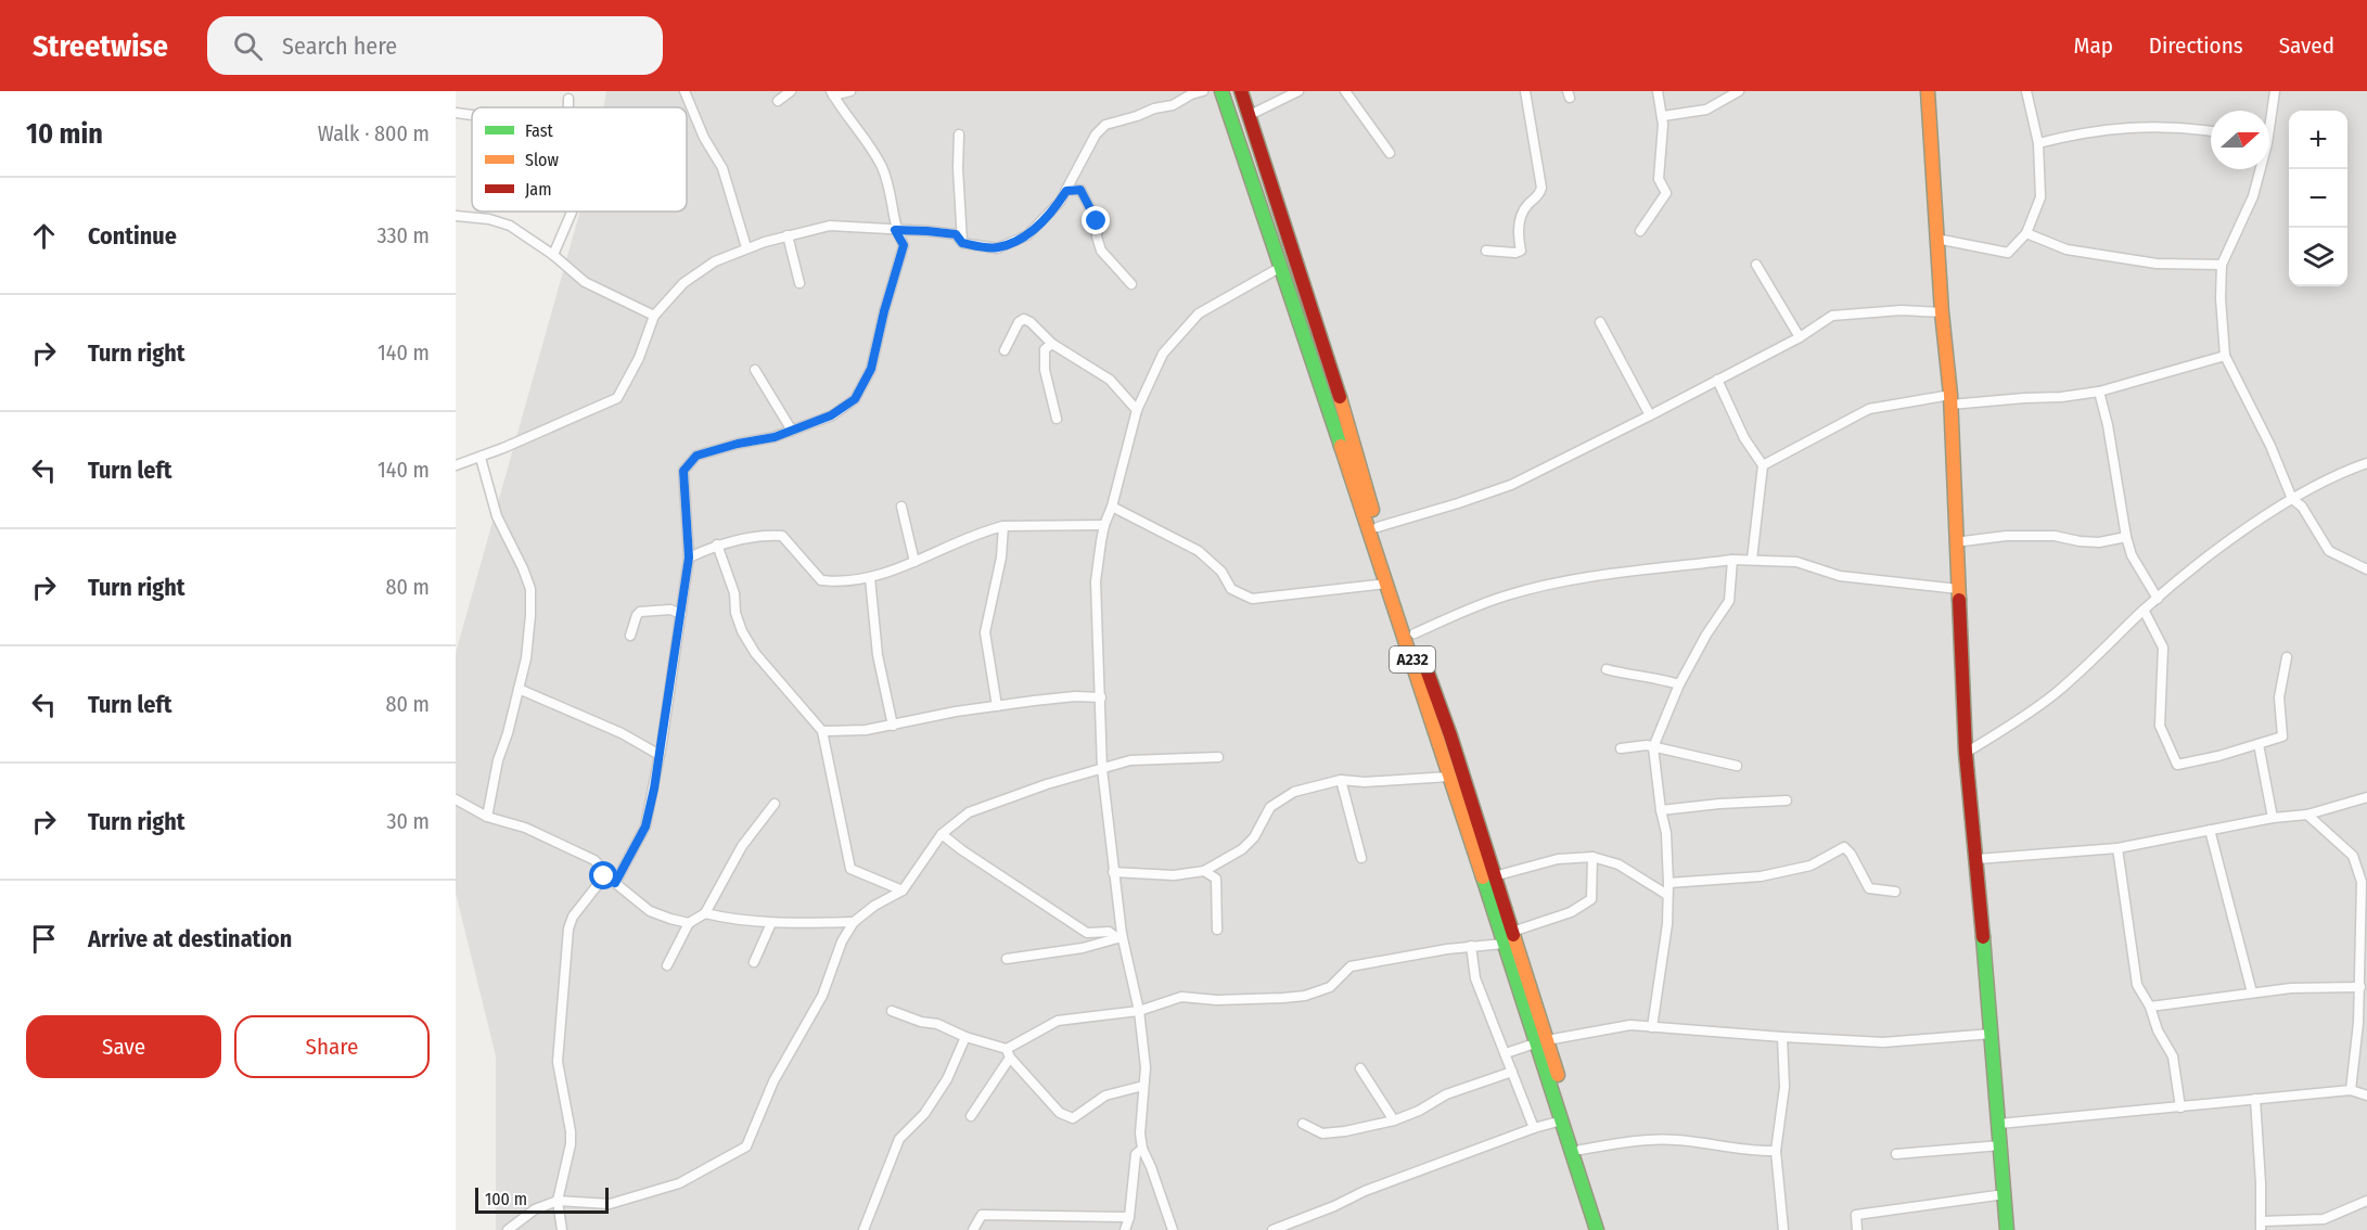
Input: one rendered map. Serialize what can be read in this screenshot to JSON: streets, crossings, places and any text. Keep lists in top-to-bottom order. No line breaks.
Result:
{"streets":{"main road":["A232"]},"legend":["Fast","Slow","Jam"],"scale_bar":"100 m","north":"right","page":{"header":"Streetwise","search":"Search here","nav":["Map","Directions","Saved"],"heading":["10 min","Walk · 800 m"],"map_buttons":["+","−"],"list":[["Continue","330 m"],["Turn right","140 m"],["Turn left","140 m"],["Turn right","80 m"],["Turn left","80 m"],["Turn right","30 m"],"Arrive at destination"],"buttons":["Save","Share"],"scale":"100 m"}}
